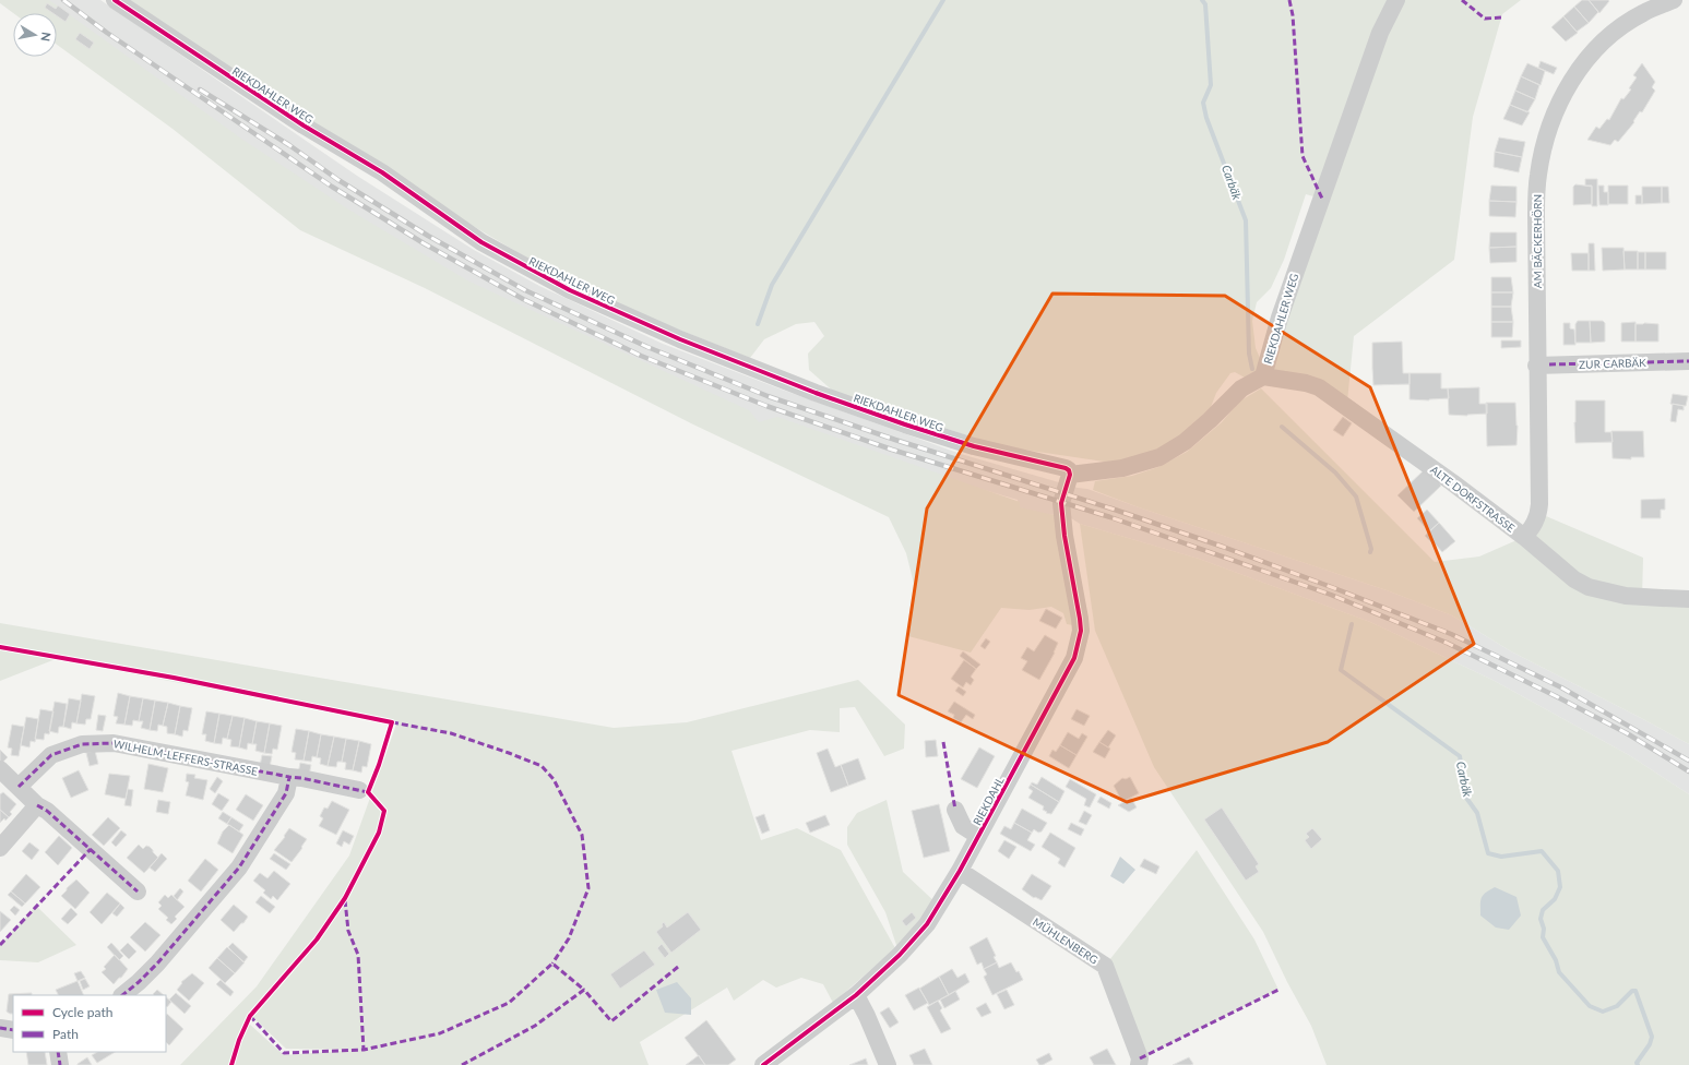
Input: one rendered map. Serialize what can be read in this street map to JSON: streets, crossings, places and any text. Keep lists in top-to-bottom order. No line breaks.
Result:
{"streets":{"street":["RIEKDAHLER WEG","AM BÄCKERHÖRN","ZUR CARBÄK","ALTE DORFSTRASSE","WILHELM-LEFFERS-STRASSE","RIEKDAHL","MÜHLENBERG"]},"crossings":[["RIEKDAHLER WEG","ALTE DORFSTRASSE"],["RIEKDAHLER WEG","RIEKDAHL"],["AM BÄCKERHÖRN","ZUR CARBÄK"],["AM BÄCKERHÖRN","ALTE DORFSTRASSE"],["RIEKDAHL","MÜHLENBERG"]],"water":["Carbäk"],"legend":["Cycle path","Path"],"north":"right"}
